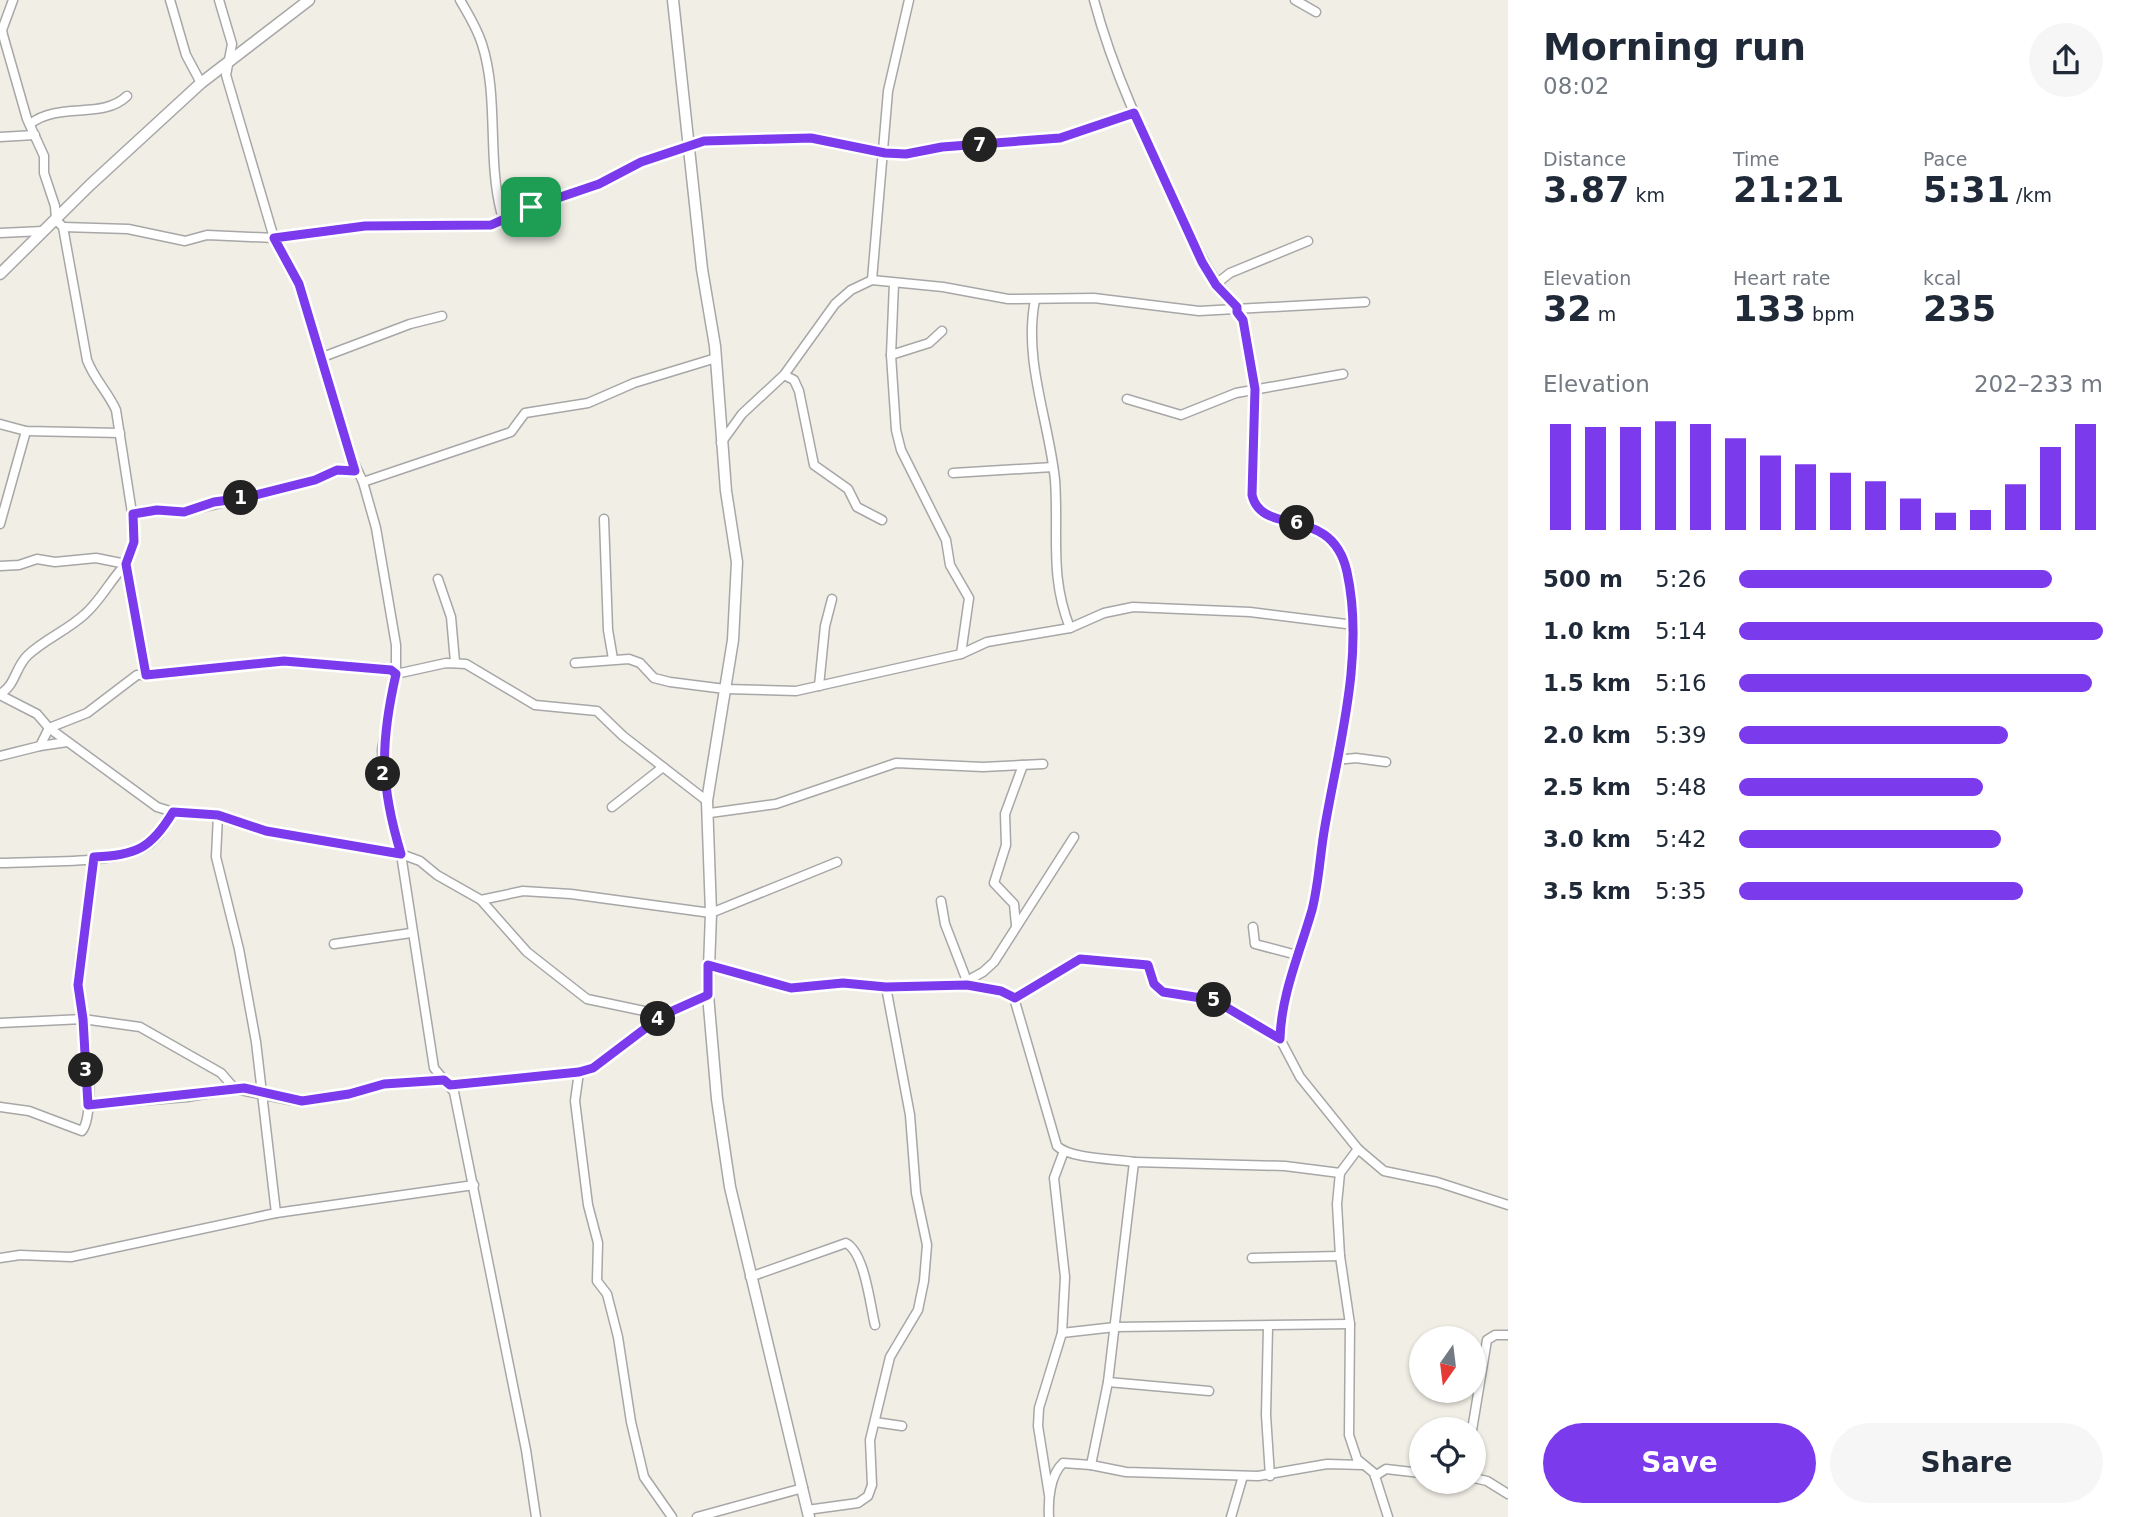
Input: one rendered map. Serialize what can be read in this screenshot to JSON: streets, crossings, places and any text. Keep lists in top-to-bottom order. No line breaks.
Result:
{"north":"bottom","page":{"heading":["Morning run","08:02"],"stats":[["Distance","3.87 km"],["Time","21:21"],["Pace","5:31 /km"],["Elevation","32 m"],["Heart rate","133 bpm"],["kcal","235"]],"pins":["7","1","6","2","5","4","3"],"chart":["Elevation","202–233 m"],"list":[{"name":"500 m","note":"5:26"},{"name":"1.0 km","note":"5:14"},{"name":"1.5 km","note":"5:16"},{"name":"2.0 km","note":"5:39"},{"name":"2.5 km","note":"5:48"},{"name":"3.0 km","note":"5:42"},{"name":"3.5 km","note":"5:35"}],"buttons":["Save","Share"]}}
